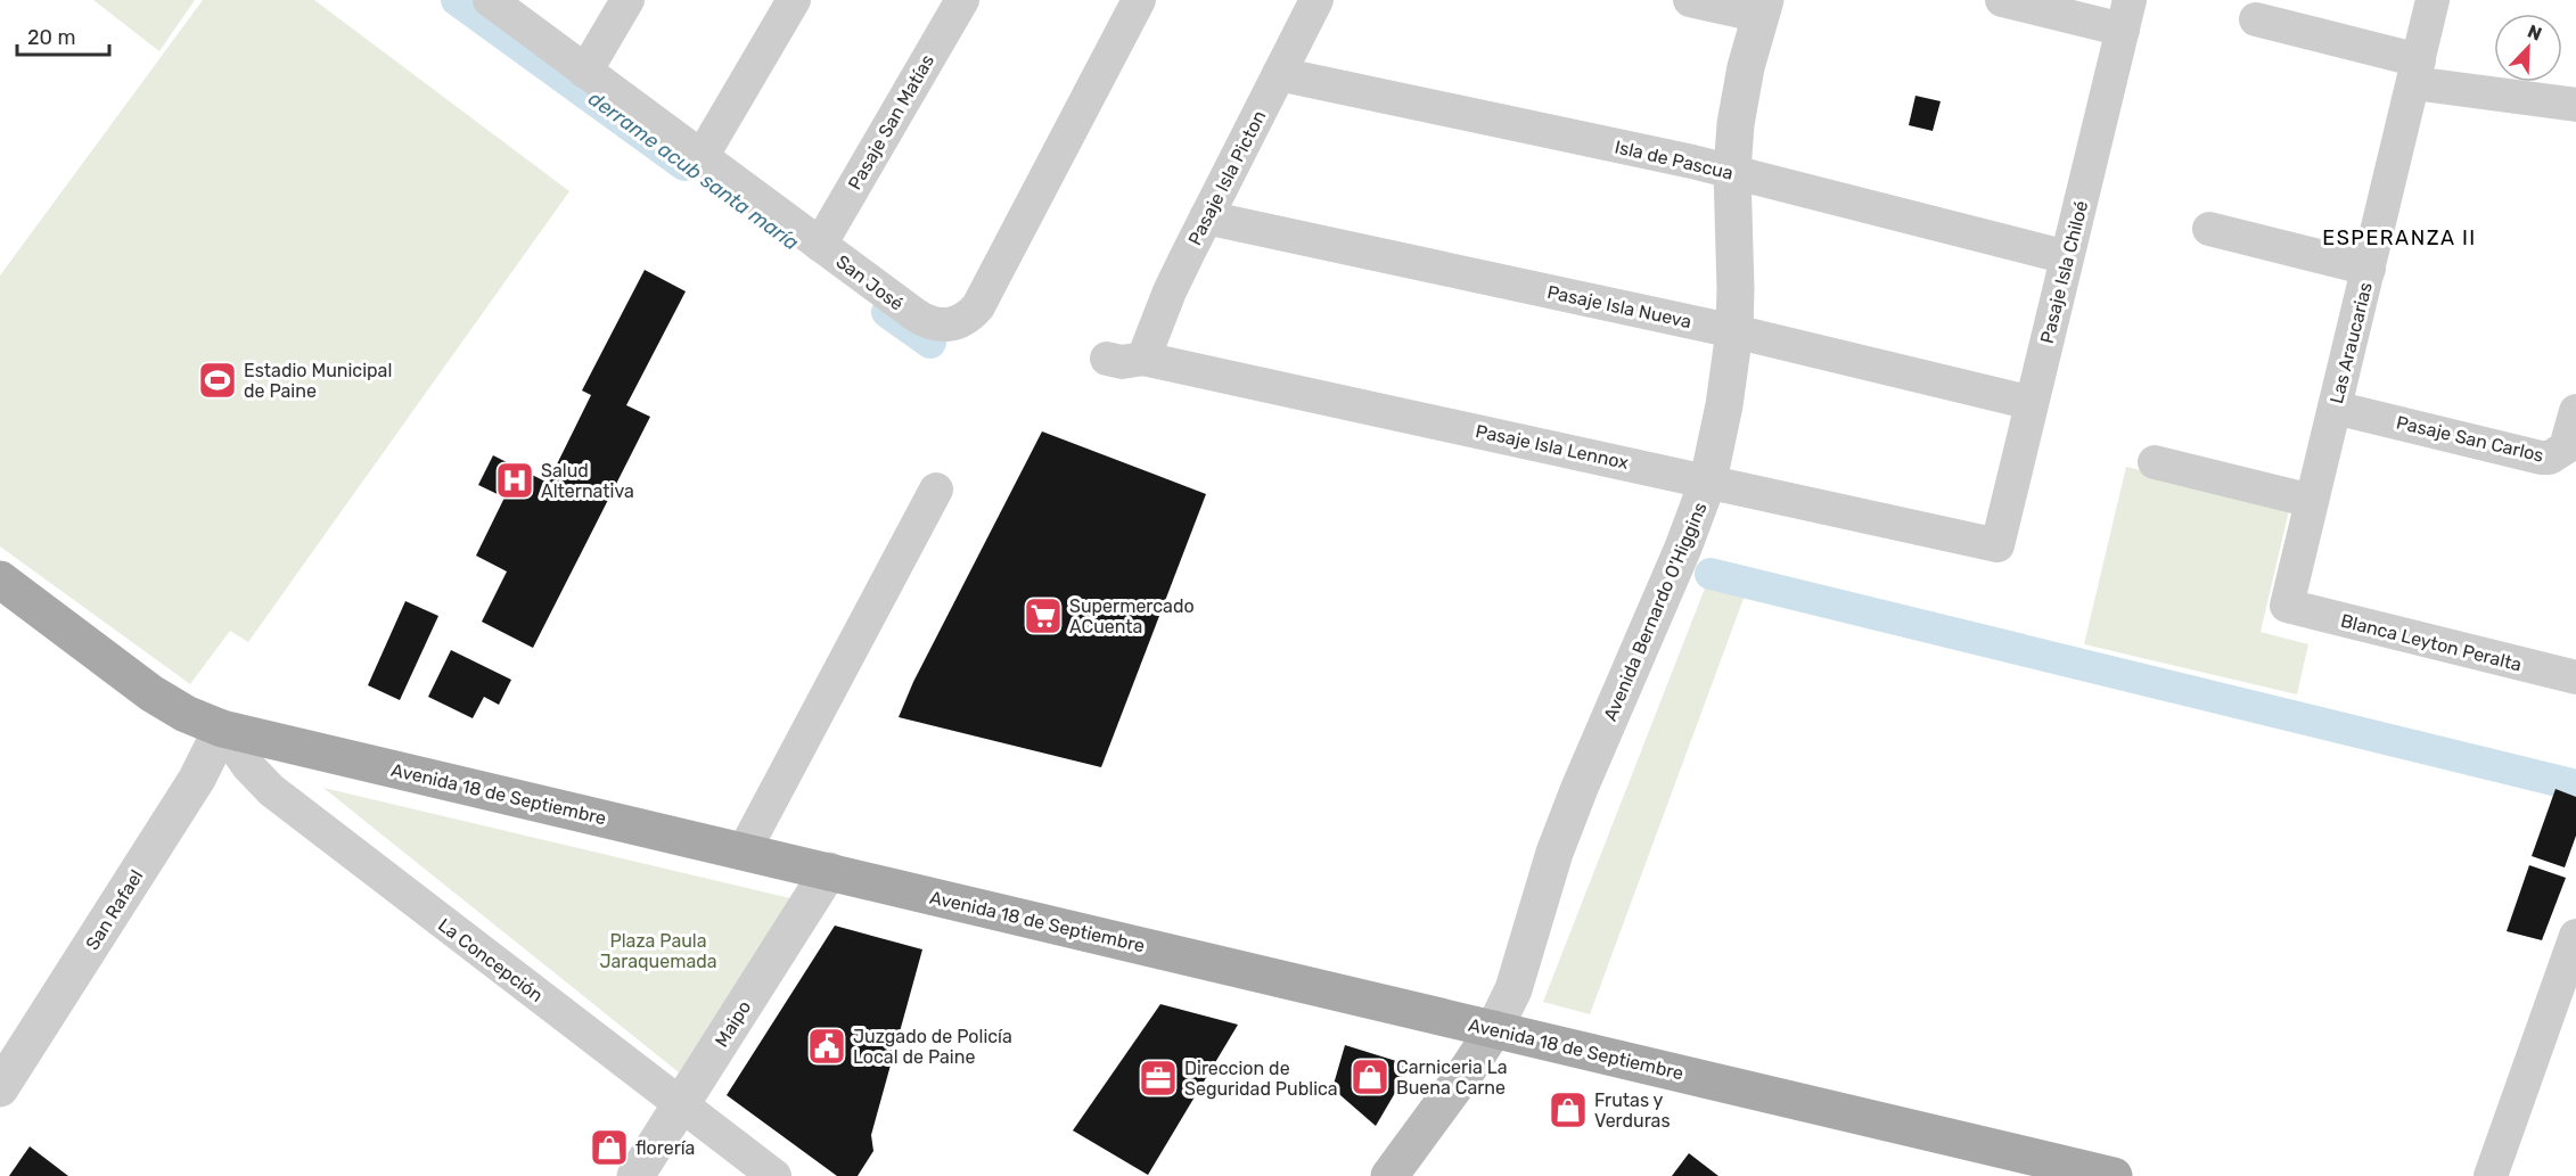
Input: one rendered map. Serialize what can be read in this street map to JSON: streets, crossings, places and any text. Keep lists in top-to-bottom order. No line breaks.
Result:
{"streets":{"main road":["Avenida Bernardo O'Higgins","Avenida 18 de Septiembre"],"street":["Pasaje San Matías","Isla de Pascua","Pasaje Isla Picton","Pasaje Isla Chiloé","San José","Pasaje Isla Nueva","Las Araucarias","Pasaje San Carlos","Pasaje Isla Lennox","Blanca Leyton Peralta","San Rafael","La Concepción","Maipo"]},"crossings":[["Pasaje San Matías","San José"],["Isla de Pascua","Pasaje Isla Picton"],["Isla de Pascua","Pasaje Isla Chiloé"],["Isla de Pascua","Avenida Bernardo O'Higgins"],["Pasaje Isla Picton","Pasaje Isla Nueva"],["Pasaje Isla Picton","Pasaje Isla Lennox"],["Pasaje Isla Chiloé","Pasaje Isla Nueva"],["Pasaje Isla Chiloé","Pasaje Isla Lennox"],["Pasaje Isla Nueva","Avenida Bernardo O'Higgins"],["Las Araucarias","Pasaje San Carlos"],["Las Araucarias","Blanca Leyton Peralta"],["Pasaje Isla Lennox","Avenida Bernardo O'Higgins"],["Avenida Bernardo O'Higgins","Avenida 18 de Septiembre"],["Avenida 18 de Septiembre","San Rafael"],["Avenida 18 de Septiembre","La Concepción"],["Avenida 18 de Septiembre","Maipo"],["San Rafael","La Concepción"],["La Concepción","Maipo"]],"districts":["ESPERANZA II"],"water":["derrame acub santa maría"],"parks":["Plaza Paula Jaraquemada"],"places":{"sports":["Estadio Municipal de Paine"],"hospital":["Salud Alternativa"],"supermarket":["Supermercado ACuenta"],"public building":["Juzgado de Policía Local de Paine"],"shop":["Carniceria La Buena Carne","Frutas y Verduras","florería"],"office":["Direccion de Seguridad Publica"]},"scale_bar":"20 m","north":"top right"}
